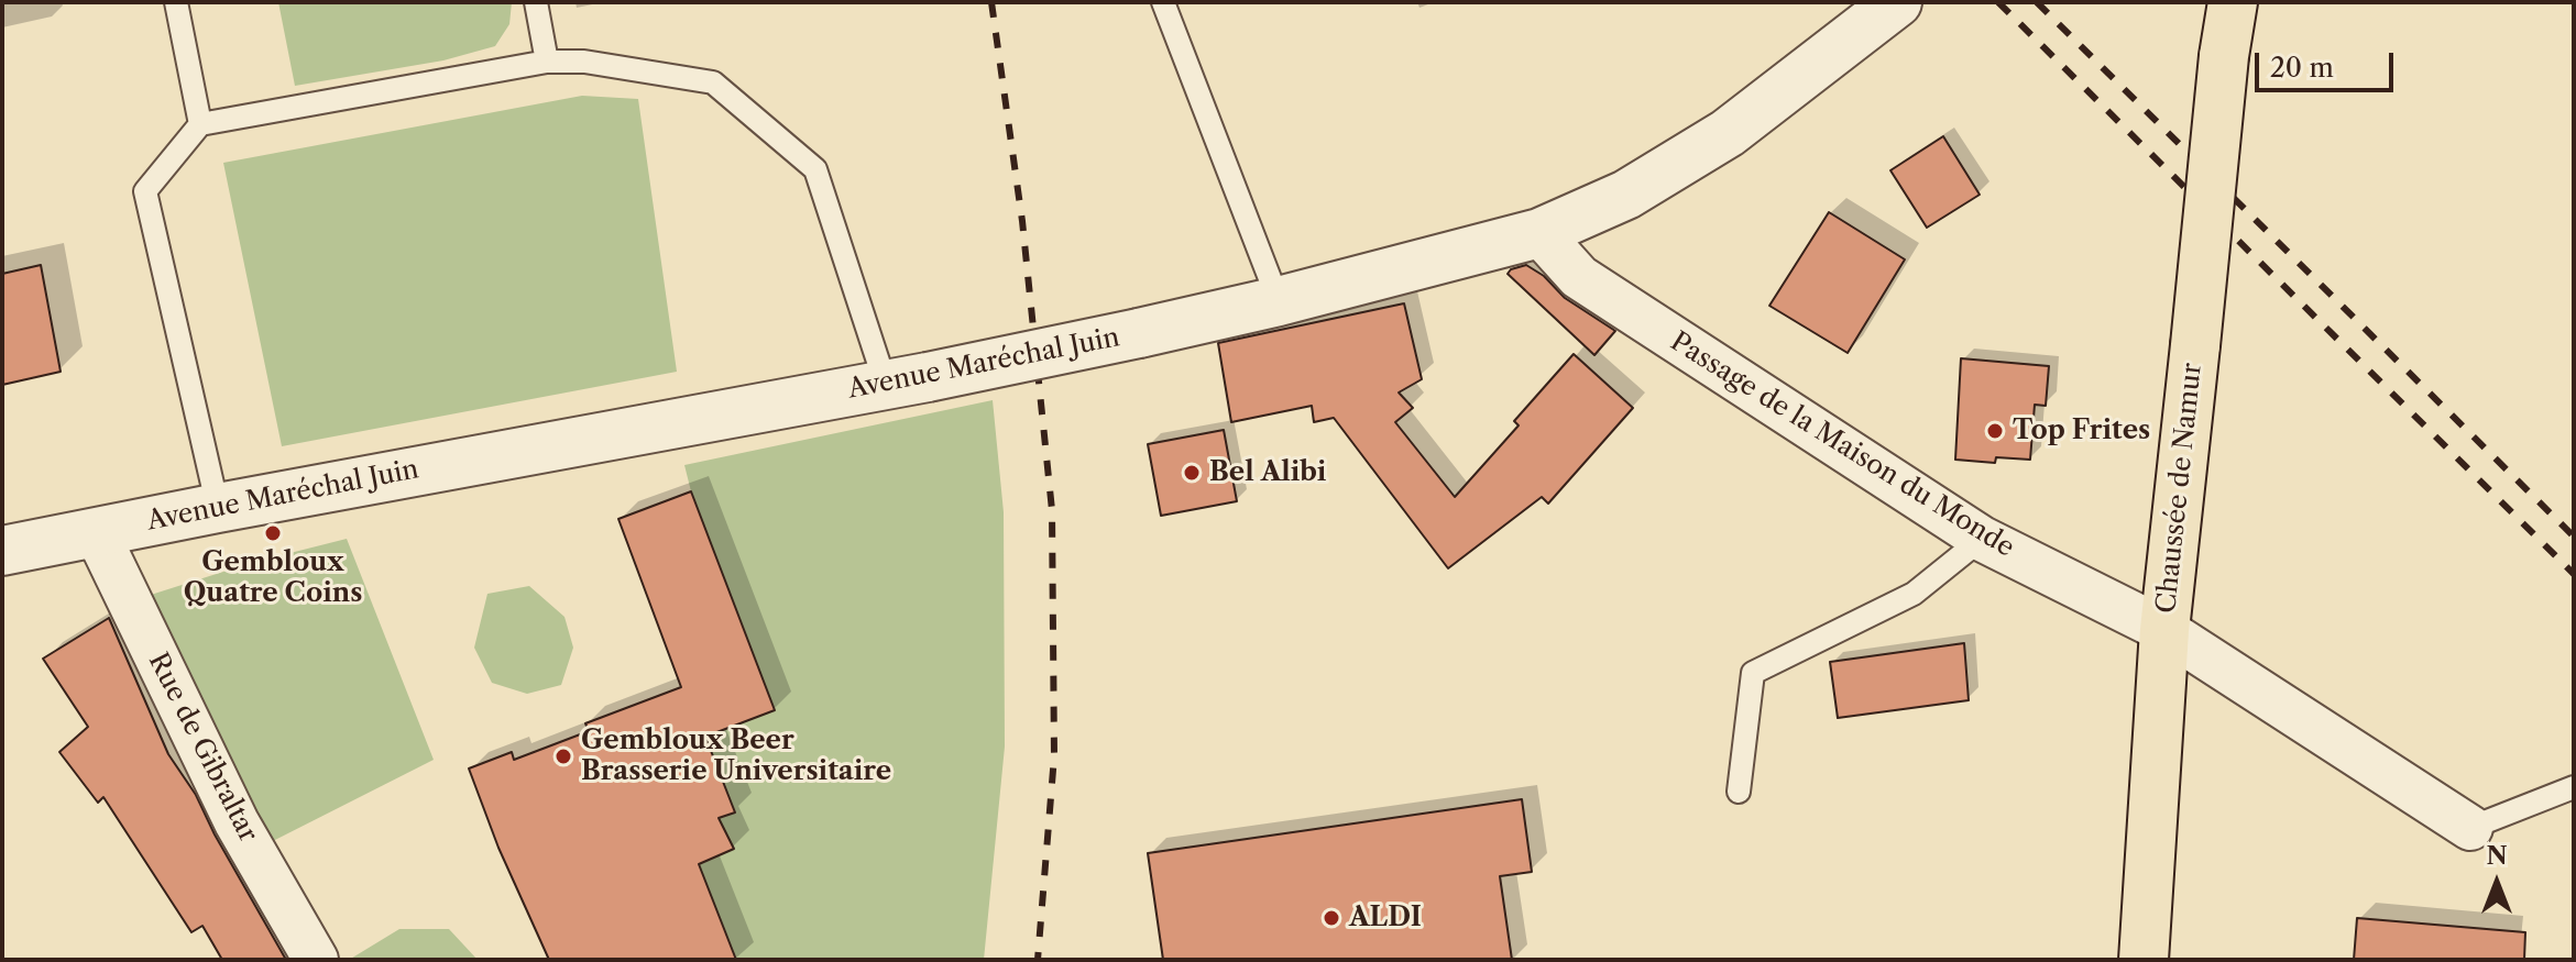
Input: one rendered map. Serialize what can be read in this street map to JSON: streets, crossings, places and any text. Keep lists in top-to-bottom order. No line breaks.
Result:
{"streets":{"main road":["Chaussée de Namur"],"street":["Avenue Maréchal Juin","Passage de la Maison du Monde","Rue de Gibraltar"]},"crossings":[["Avenue Maréchal Juin","Passage de la Maison du Monde"],["Avenue Maréchal Juin","Rue de Gibraltar"],["Passage de la Maison du Monde","Chaussée de Namur"]],"places":["Top Frites","Bel Alibi","Gembloux Quatre Coins","Gembloux Beer Brasserie Universitaire","ALDI"],"scale_bar":"20 m","north":"top"}
